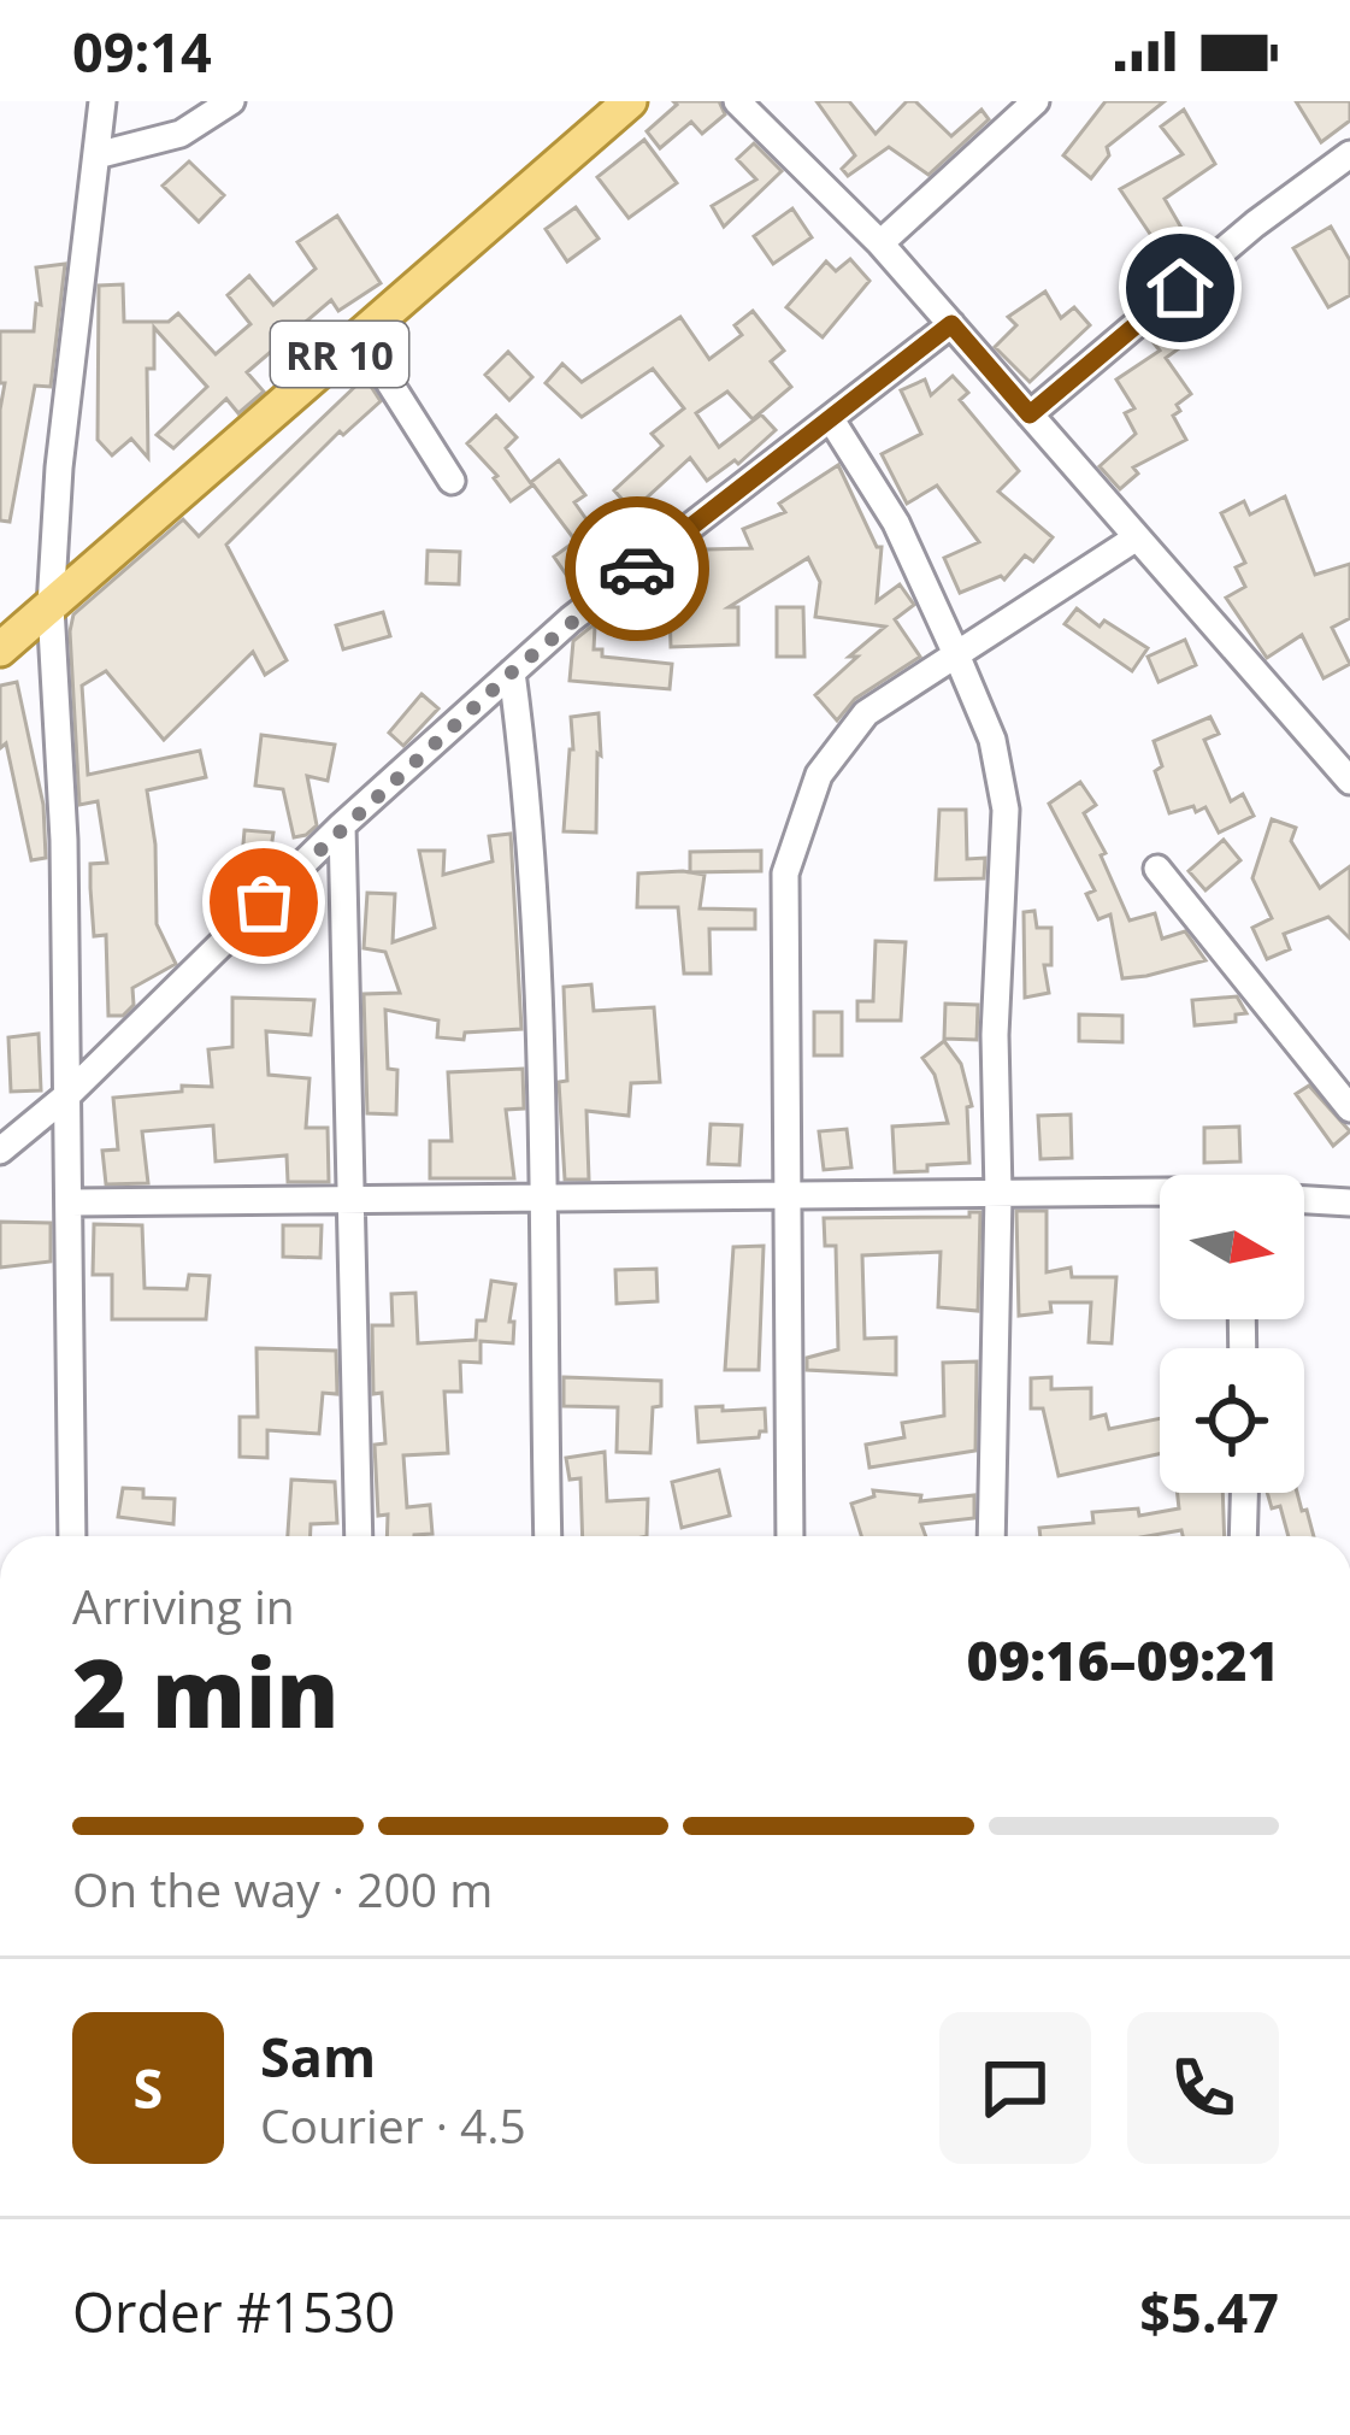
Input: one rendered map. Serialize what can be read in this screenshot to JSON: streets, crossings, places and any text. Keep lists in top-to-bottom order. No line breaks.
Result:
{"streets":{"main road":["RR 10"]},"north":"right","page":{"status":"09:14","heading":["2 min","Arriving in","09:16–09:21"],"panel":["Sam","Courier · 4.5","Order #1530","$5.47"],"bar":"On the way · 200 m","round":"S"}}
